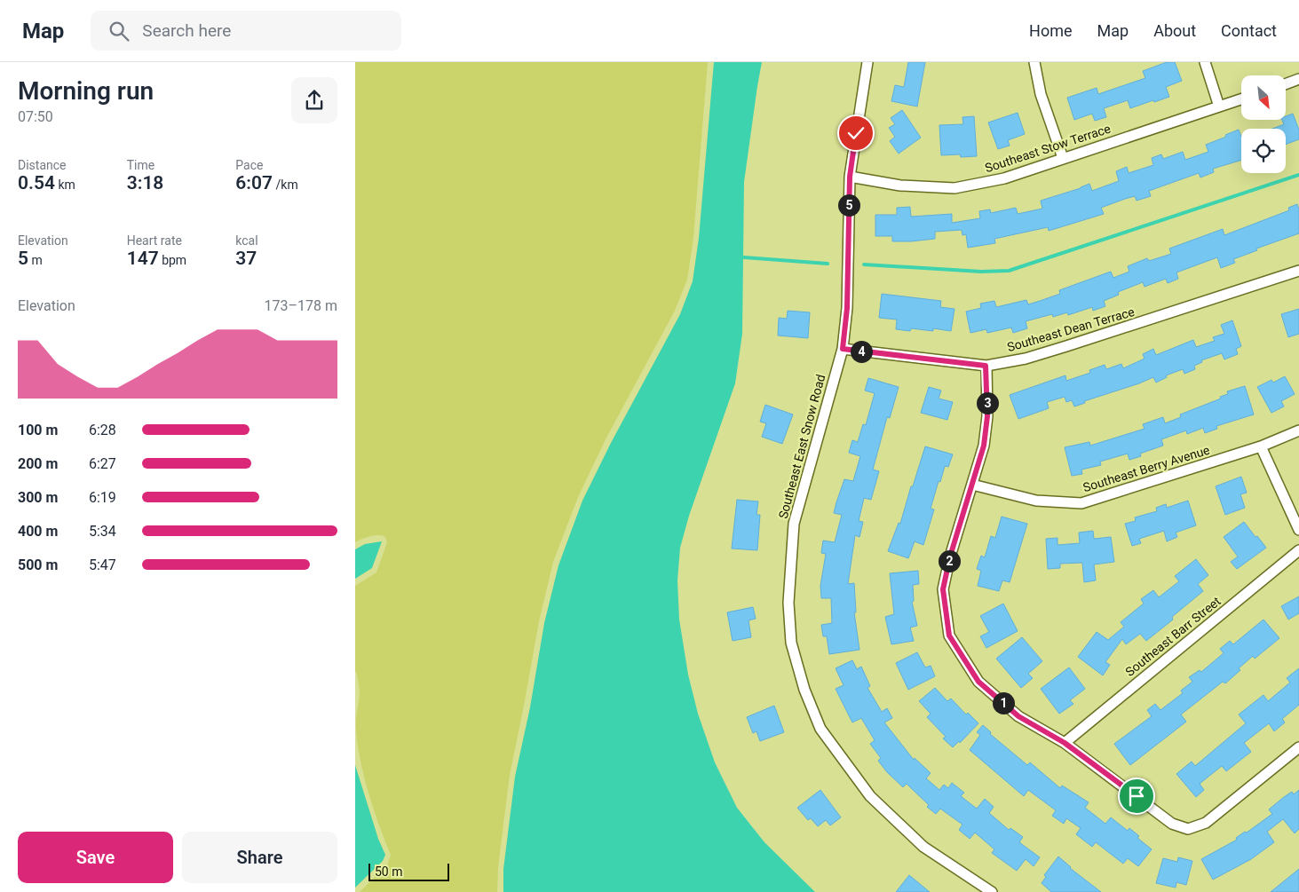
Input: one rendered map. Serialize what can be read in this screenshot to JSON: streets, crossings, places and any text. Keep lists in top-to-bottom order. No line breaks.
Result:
{"streets":{"street":["Southeast Stow Terrace","Southeast Dean Terrace","Southeast East Snow Road","Southeast Berry Avenue","Southeast Barr Street"]},"crossings":[["Southeast Stow Terrace","Southeast East Snow Road"],["Southeast Dean Terrace","Southeast East Snow Road"]],"scale_bar":"50 m","north":"bottom right","page":{"header":"Map","search":"Search here","nav":["Home","Map","About","Contact"],"heading":["Morning run","07:50"],"stats":[["Distance","0.54 km"],["Time","3:18"],["Pace","6:07 /km"],["Elevation","5 m"],["Heart rate","147 bpm"],["kcal","37"]],"pins":["5","4","3","2","1"],"chart":["Elevation","173–178 m"],"list":[{"name":"100 m","note":"6:28"},{"name":"200 m","note":"6:27"},{"name":"300 m","note":"6:19"},{"name":"400 m","note":"5:34"},{"name":"500 m","note":"5:47"}],"buttons":["Save","Share"],"scale":"50 m"}}
